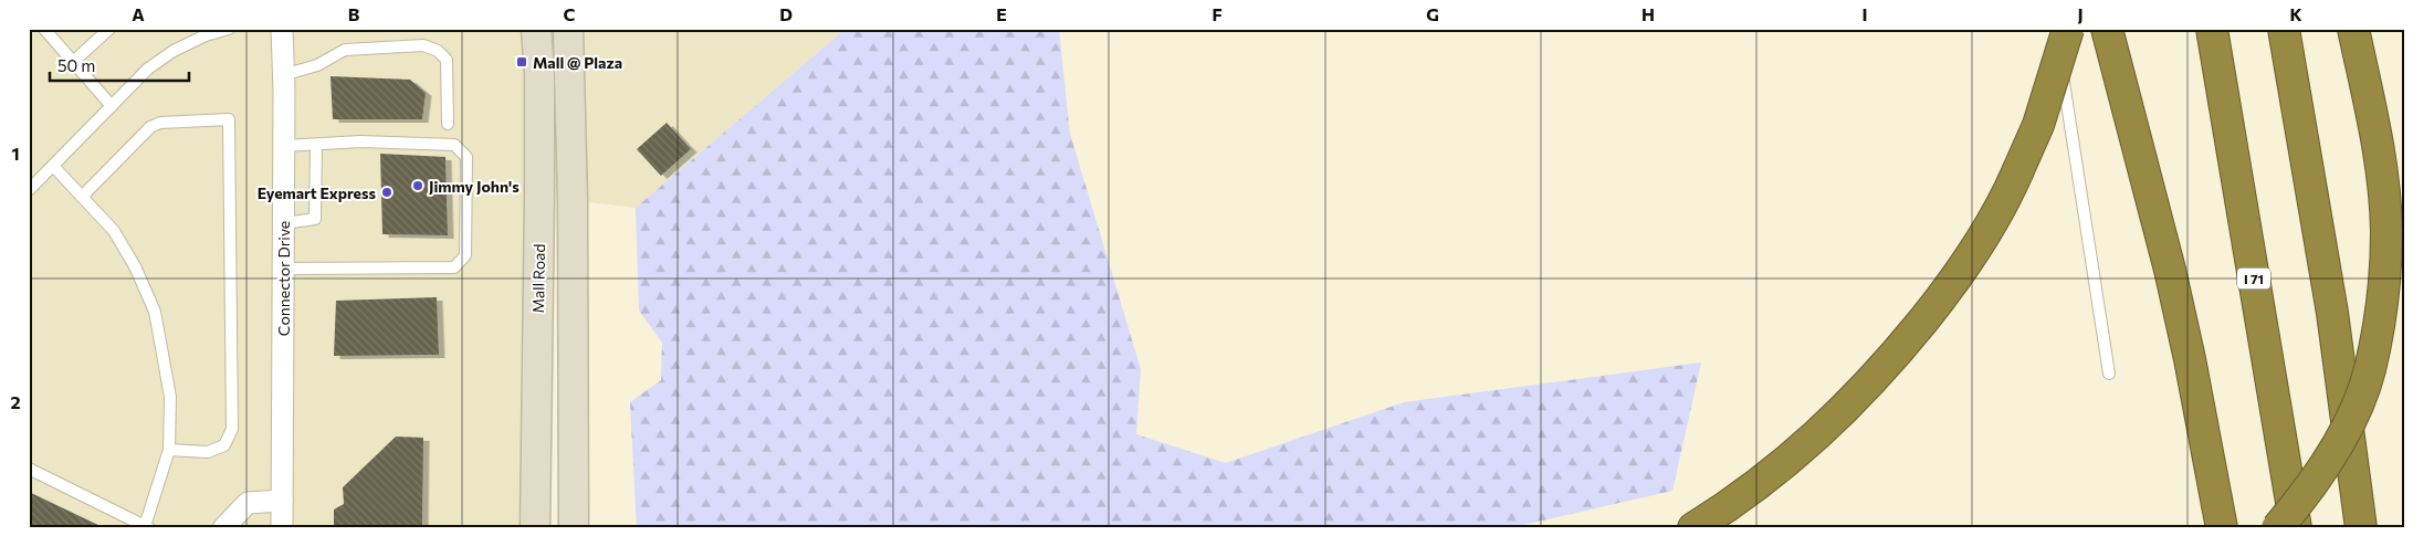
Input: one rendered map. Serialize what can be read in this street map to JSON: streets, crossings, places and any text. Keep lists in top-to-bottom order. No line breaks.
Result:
{"streets":{"highway":["I 71"],"main road":["Mall Road"],"street":["Connector Drive"]},"places":{"transit":["Mall @ Plaza"],"other":["Jimmy John's","Eyemart Express"]},"scale_bar":"50 m","grid":{"columns":["A","B","C","D","E","F","G","H","I","J","K"],"rows":["1","2"]}}
